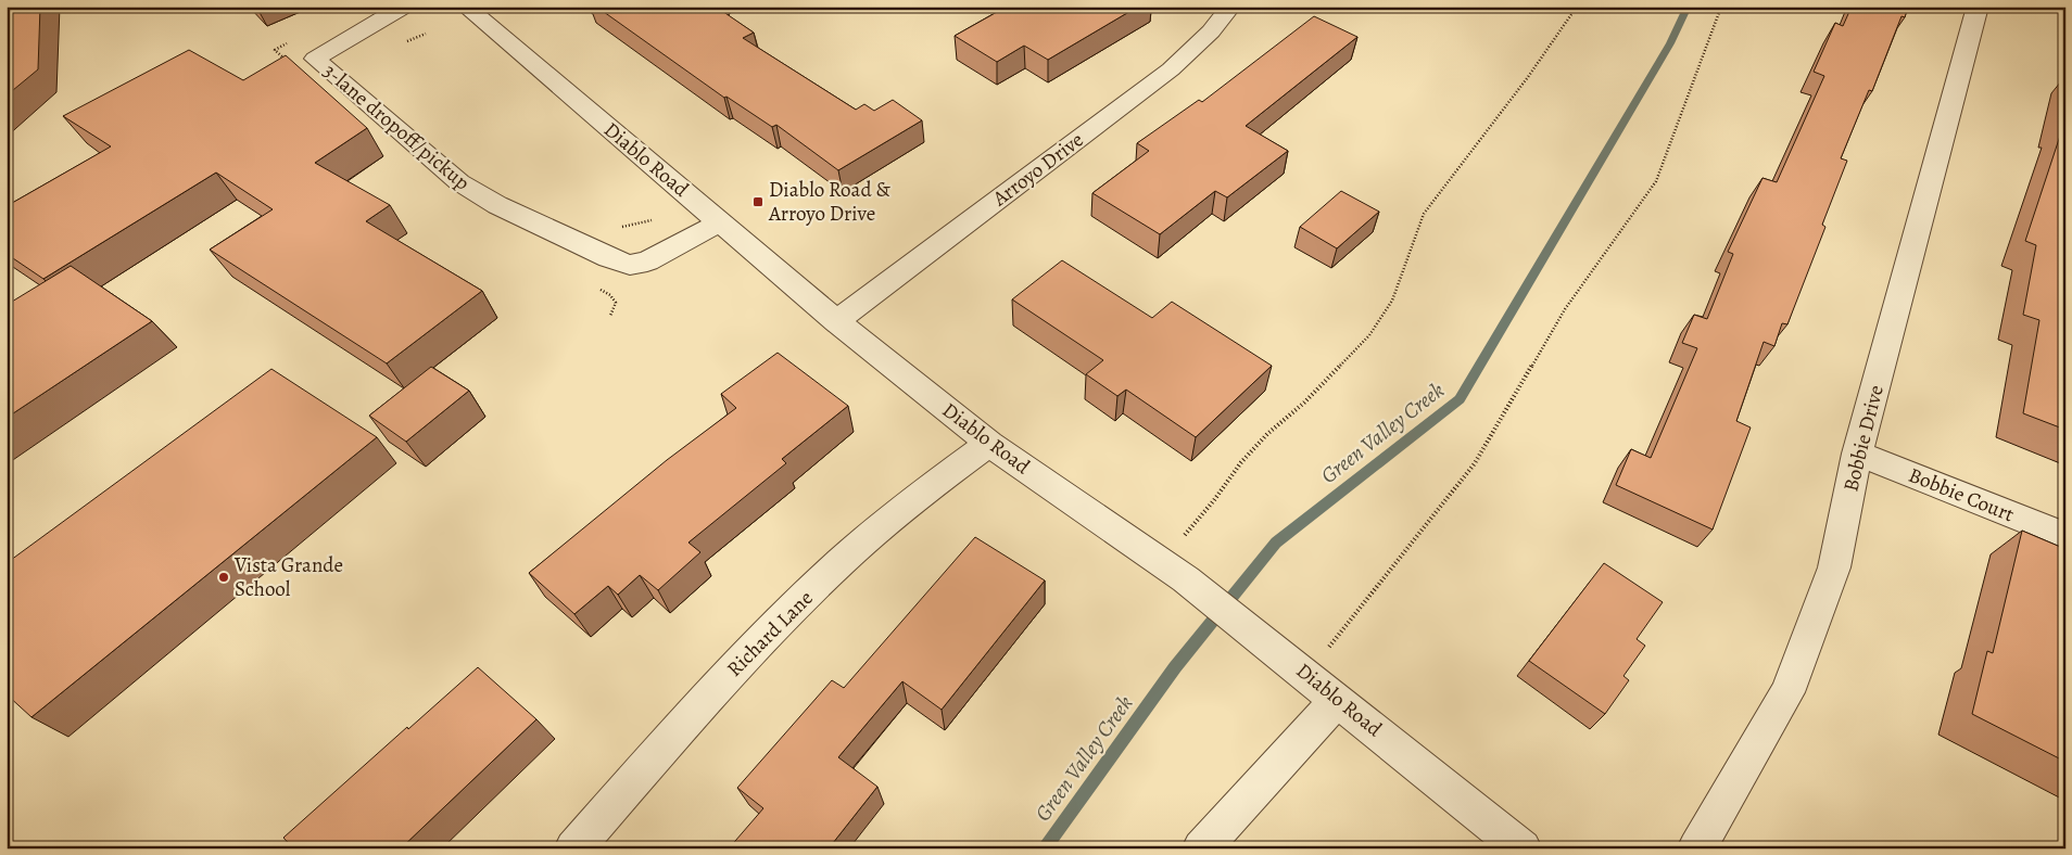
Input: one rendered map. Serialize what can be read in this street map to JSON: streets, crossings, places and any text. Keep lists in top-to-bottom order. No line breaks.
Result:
{"streets":{"street":["3-lane dropoff/pickup","Diablo Road","Arroyo Drive","Bobbie Drive","Bobbie Court","Richard Lane"]},"crossings":[["3-lane dropoff/pickup","Diablo Road"],["Diablo Road","Arroyo Drive"],["Diablo Road","Richard Lane"],["Bobbie Drive","Bobbie Court"]],"water":["Green Valley Creek"],"places":{"transit":["Diablo Road & Arroyo Drive"],"other":["Vista Grande School"]}}
